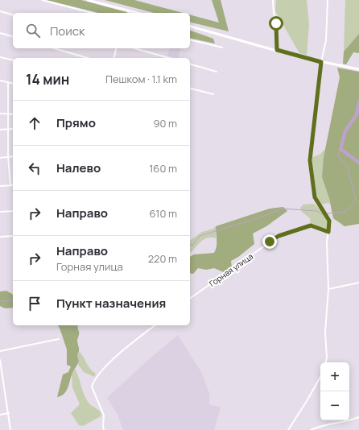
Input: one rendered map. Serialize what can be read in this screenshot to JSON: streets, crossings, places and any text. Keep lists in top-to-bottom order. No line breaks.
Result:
{"streets":{"street":["Горная улица"]},"page":{"search":"Поиск","heading":["14 мин","Пешком · 1.1 km"],"list":[["Прямо","90 m"],["Налево","160 m"],["Направо","610 m"],["Направо","Горная улица","220 m"],"Пункт назначения"],"map_buttons":["+","−"]}}
